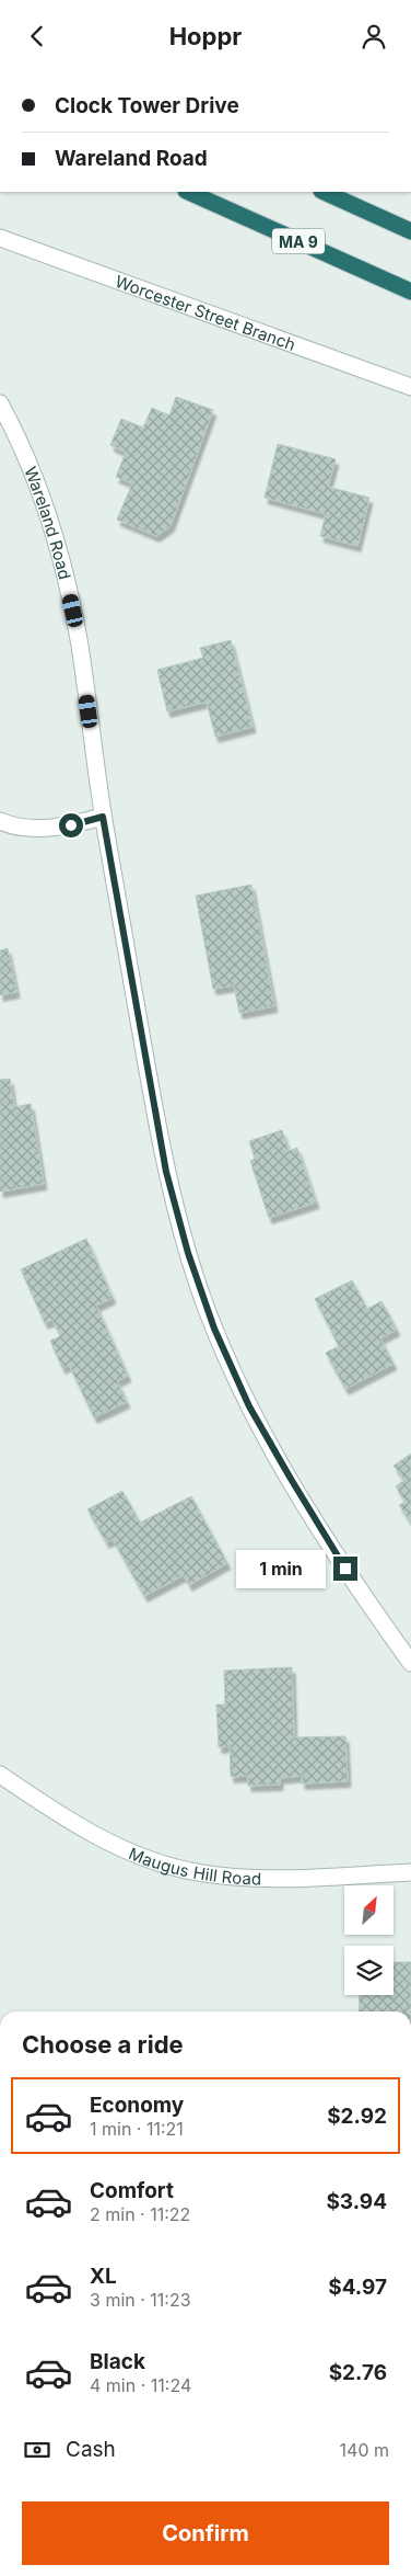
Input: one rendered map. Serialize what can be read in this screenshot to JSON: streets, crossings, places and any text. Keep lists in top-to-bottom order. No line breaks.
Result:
{"streets":{"highway":["MA 9"],"street":["Worcester Street Branch","Wareland Road","Maugus Hill Road"]},"north":"top right","page":{"header":"Hoppr","banner":["Clock Tower Drive","Wareland Road"],"bubble":"1 min","heading":"Choose a ride","list":[{"name":"Economy","note":"1 min · 11:21","value":"$2.92"},{"name":"Comfort","note":"2 min · 11:22","value":"$3.94"},{"name":"XL","note":"3 min · 11:23","value":"$4.97"},{"name":"Black","note":"4 min · 11:24","value":"$2.76"}],"pay":["Cash","140 m"],"buttons":"Confirm"}}
